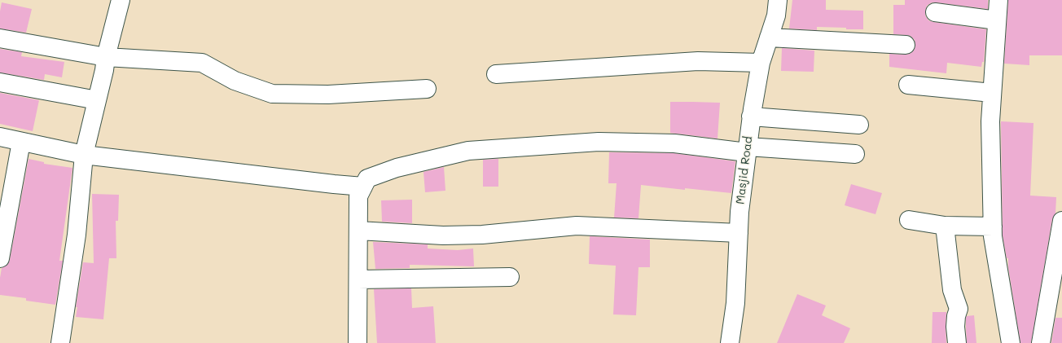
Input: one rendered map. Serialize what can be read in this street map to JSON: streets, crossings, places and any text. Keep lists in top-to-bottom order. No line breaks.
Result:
{"streets":{"street":["Masjid Road"]}}
